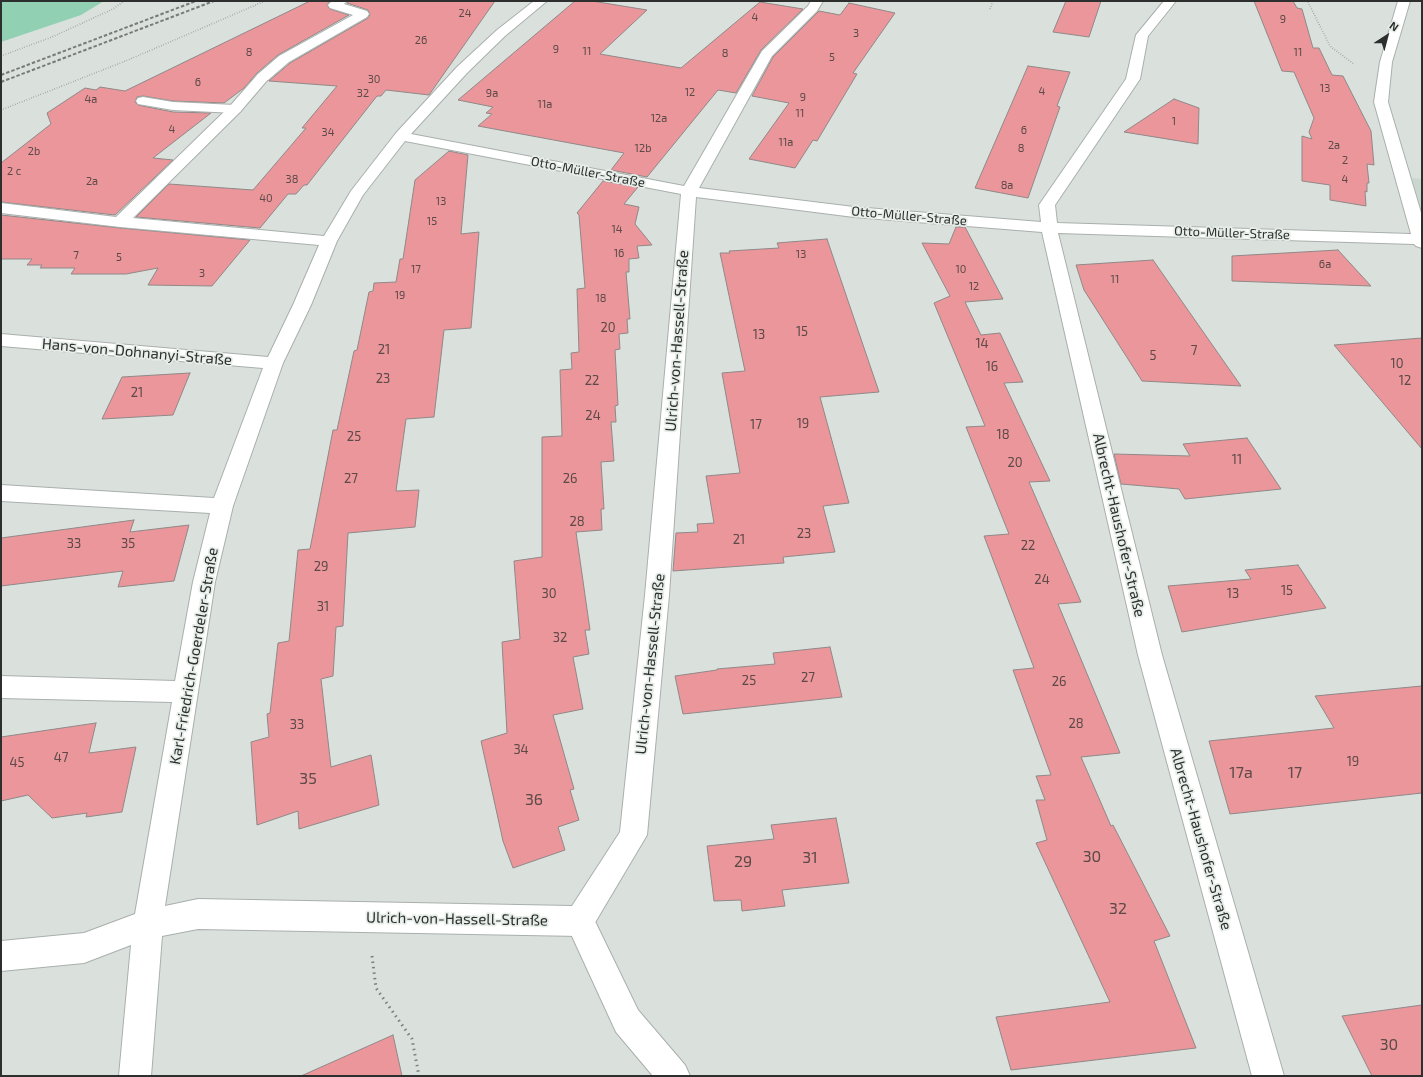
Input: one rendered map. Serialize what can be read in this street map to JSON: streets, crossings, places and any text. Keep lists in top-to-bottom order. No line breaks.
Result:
{"streets":{"street":["Otto-Müller-Straße","Ulrich-von-Hassell-Straße","Hans-von-Dohnanyi-Straße","Albrecht-Haushofer-Straße","Karl-Friedrich-Goerdeler-Straße"]},"crossings":[["Otto-Müller-Straße","Ulrich-von-Hassell-Straße"],["Otto-Müller-Straße","Albrecht-Haushofer-Straße"],["Otto-Müller-Straße","Karl-Friedrich-Goerdeler-Straße"],["Ulrich-von-Hassell-Straße","Karl-Friedrich-Goerdeler-Straße"],["Hans-von-Dohnanyi-Straße","Karl-Friedrich-Goerdeler-Straße"]],"house_numbers":["24","4","9","3","26","9","11","8","11","8","5","30","6","13","4","12","32","9a","9","4a","11a","11","12a","1","4","6","34","11a","2a","12b","8","2b","2","2 c","38","4","2a","8a","40","13","15","14","16","13","7","5","6a","17","10","3","11","12","19","18","20","15","13","14","21","7","5","10","16","23","22","12","21","24","19","17","18","25","11","20","27","26","28","23","21","33","35","22","29","24","15","30","13","31","32","27","25","26","28","33","34","47","19","45","17a","17","35","36","30","31","29","32","30"],"north":"top right"}
